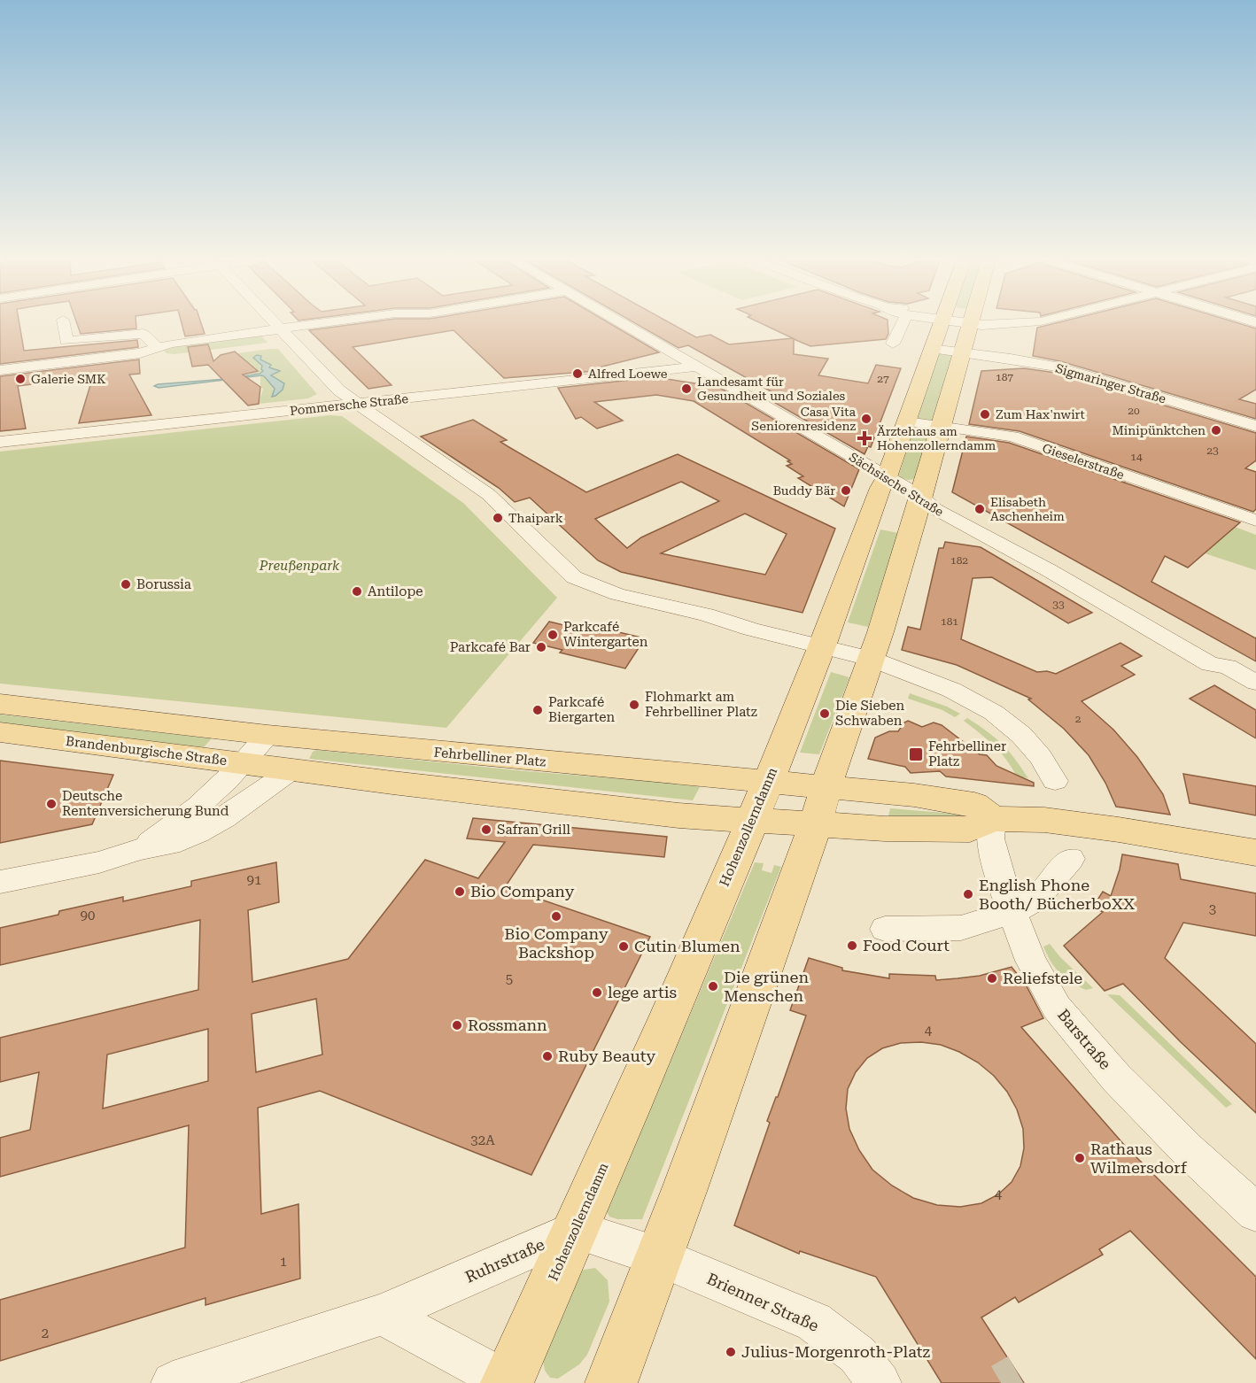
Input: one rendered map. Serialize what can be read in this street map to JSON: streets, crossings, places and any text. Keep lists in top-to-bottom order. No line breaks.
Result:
{"streets":{"main road":["Brandenburgische Straße","Fehrbelliner Platz","Hohenzollerndamm"],"street":["Sigmaringer Straße","Pommersche Straße","Gieselerstraße","Sächsische Straße","Barstraße","Ruhrstraße","Brienner Straße"]},"crossings":[["Sigmaringer Straße","Hohenzollerndamm"],["Pommersche Straße","Sächsische Straße"],["Gieselerstraße","Hohenzollerndamm"],["Sächsische Straße","Hohenzollerndamm"],["Fehrbelliner Platz","Hohenzollerndamm"],["Fehrbelliner Platz","Barstraße"],["Hohenzollerndamm","Ruhrstraße"]],"parks":["Preußenpark"],"places":{"other":["Alfred Loewe","Galerie SMK","Landesamt für Gesundheit und Soziales","Zum Hax'nwirt","Casa Vita Seniorenresidenz","Minipünktchen","Buddy Bär","Elisabeth Aschenheim","Thaipark","Borussia","Antilope","Parkcafé Wintergarten","Parkcafé Bar","Flohmarkt am Fehrbelliner Platz","Parkcafé Biergarten","Die Sieben Schwaben","Deutsche Rentenversicherung Bund","Safran Grill","Bio Company","English Phone Booth/ BücherboXX","Bio Company Backshop","Food Court","Cutin Blumen","Reliefstele","Die grünen Menschen","lege artis","Rossmann","Ruby Beauty","Rathaus Wilmersdorf","Julius-Morgenroth-Platz"],"health":["Ärztehaus am Hohenzollerndamm"],"transit":["Fehrbelliner Platz"]},"house_numbers":["187","27","20","23","14","182","33","181","2","91","3","90","5","4","32A","4","1","2"]}
